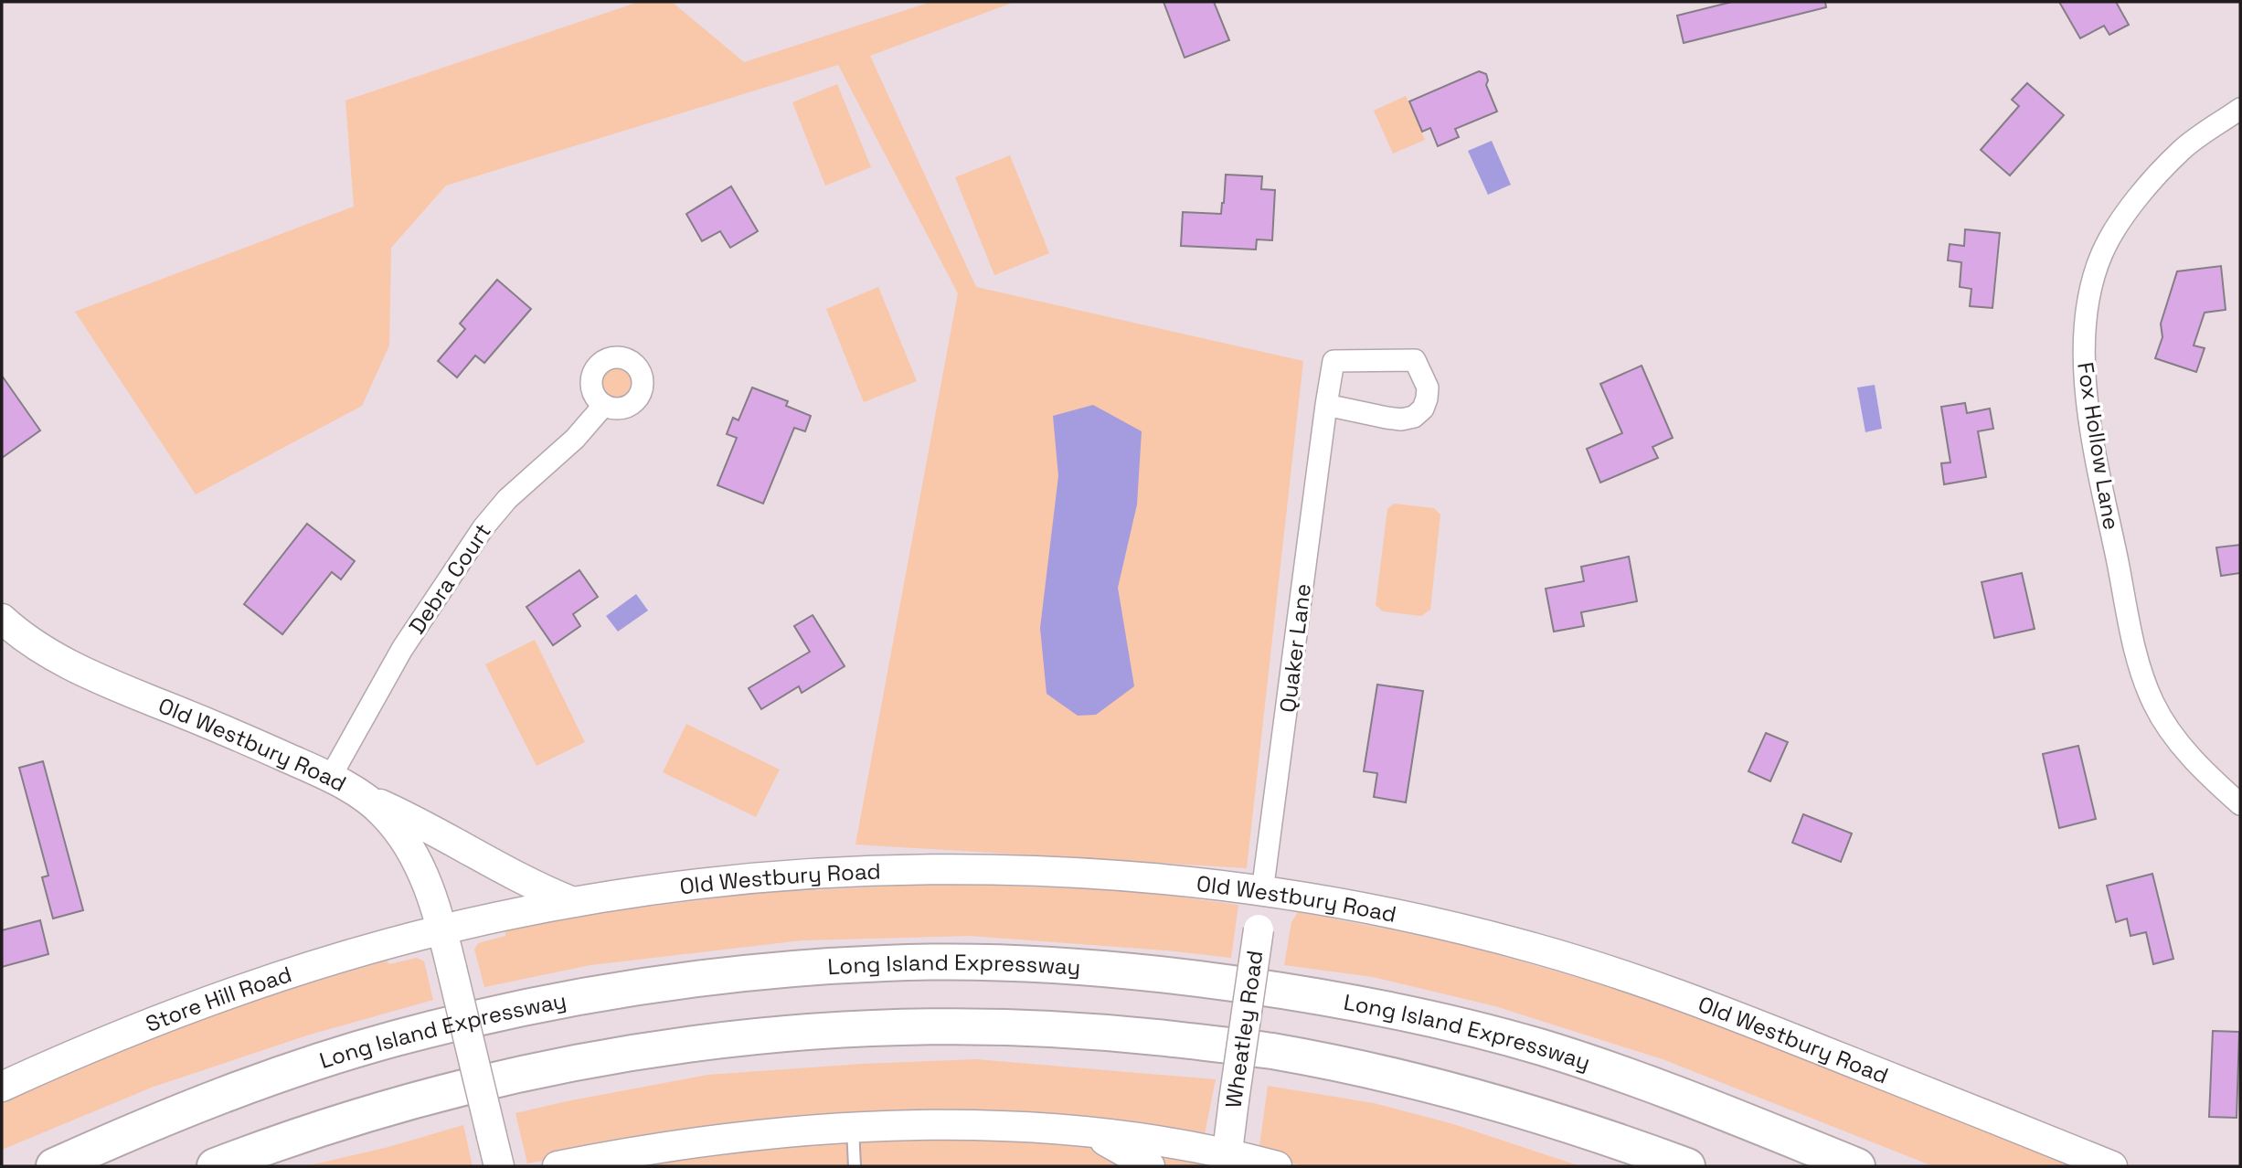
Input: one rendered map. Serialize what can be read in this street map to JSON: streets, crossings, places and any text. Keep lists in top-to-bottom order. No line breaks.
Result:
{"streets":{"highway":["Long Island Expressway"],"main road":["Old Westbury Road","Store Hill Road","Wheatley Road"],"street":["Fox Hollow Lane","Debra Court","Quaker Lane"]},"crossings":[["Debra Court","Old Westbury Road"],["Quaker Lane","Old Westbury Road"],["Quaker Lane","Wheatley Road"],["Old Westbury Road","Store Hill Road"],["Old Westbury Road","Wheatley Road"]]}
